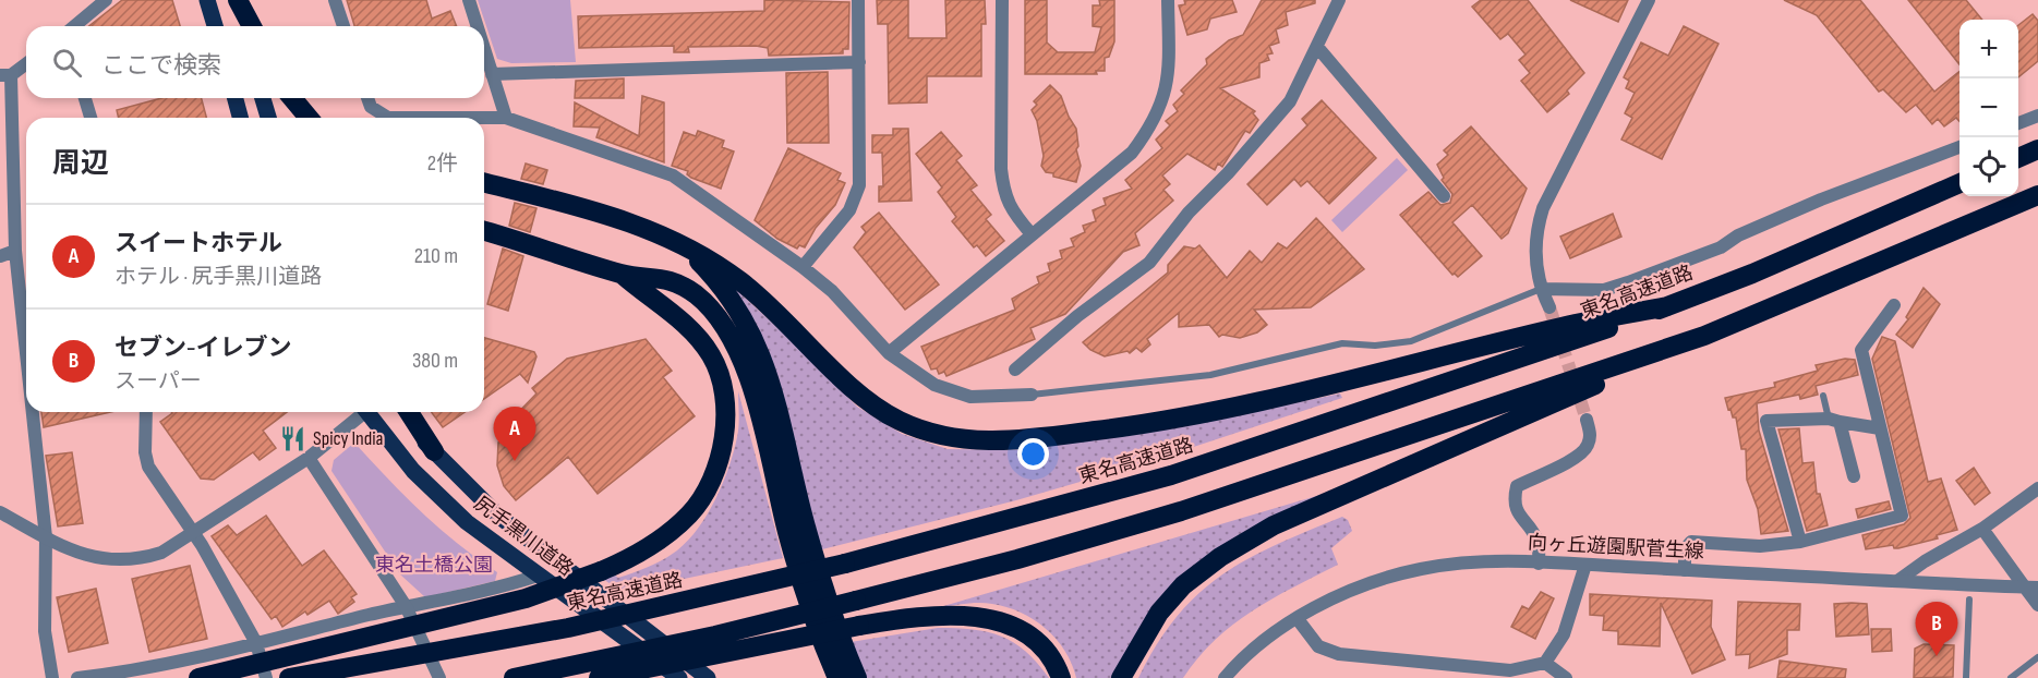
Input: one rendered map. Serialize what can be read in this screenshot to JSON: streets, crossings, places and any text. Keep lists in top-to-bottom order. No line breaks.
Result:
{"streets":{"highway":["東名高速道路"],"main road":["尻手黒川道路"],"street":["向ヶ丘遊園駅菅生線"]},"parks":["東名土橋公園"],"places":{"restaurant":["Spicy India"]},"page":{"map_buttons":["+","−"],"search":"ここで検索","heading":["周辺","2件"],"list":[{"mark":"A","name":"スイートホテル","note":"ホテル · 尻手黒川道路","value":"210 m"},{"mark":"B","name":"セブン-イレブン","note":"スーパー","value":"380 m"}],"pins":["A","B"]}}
